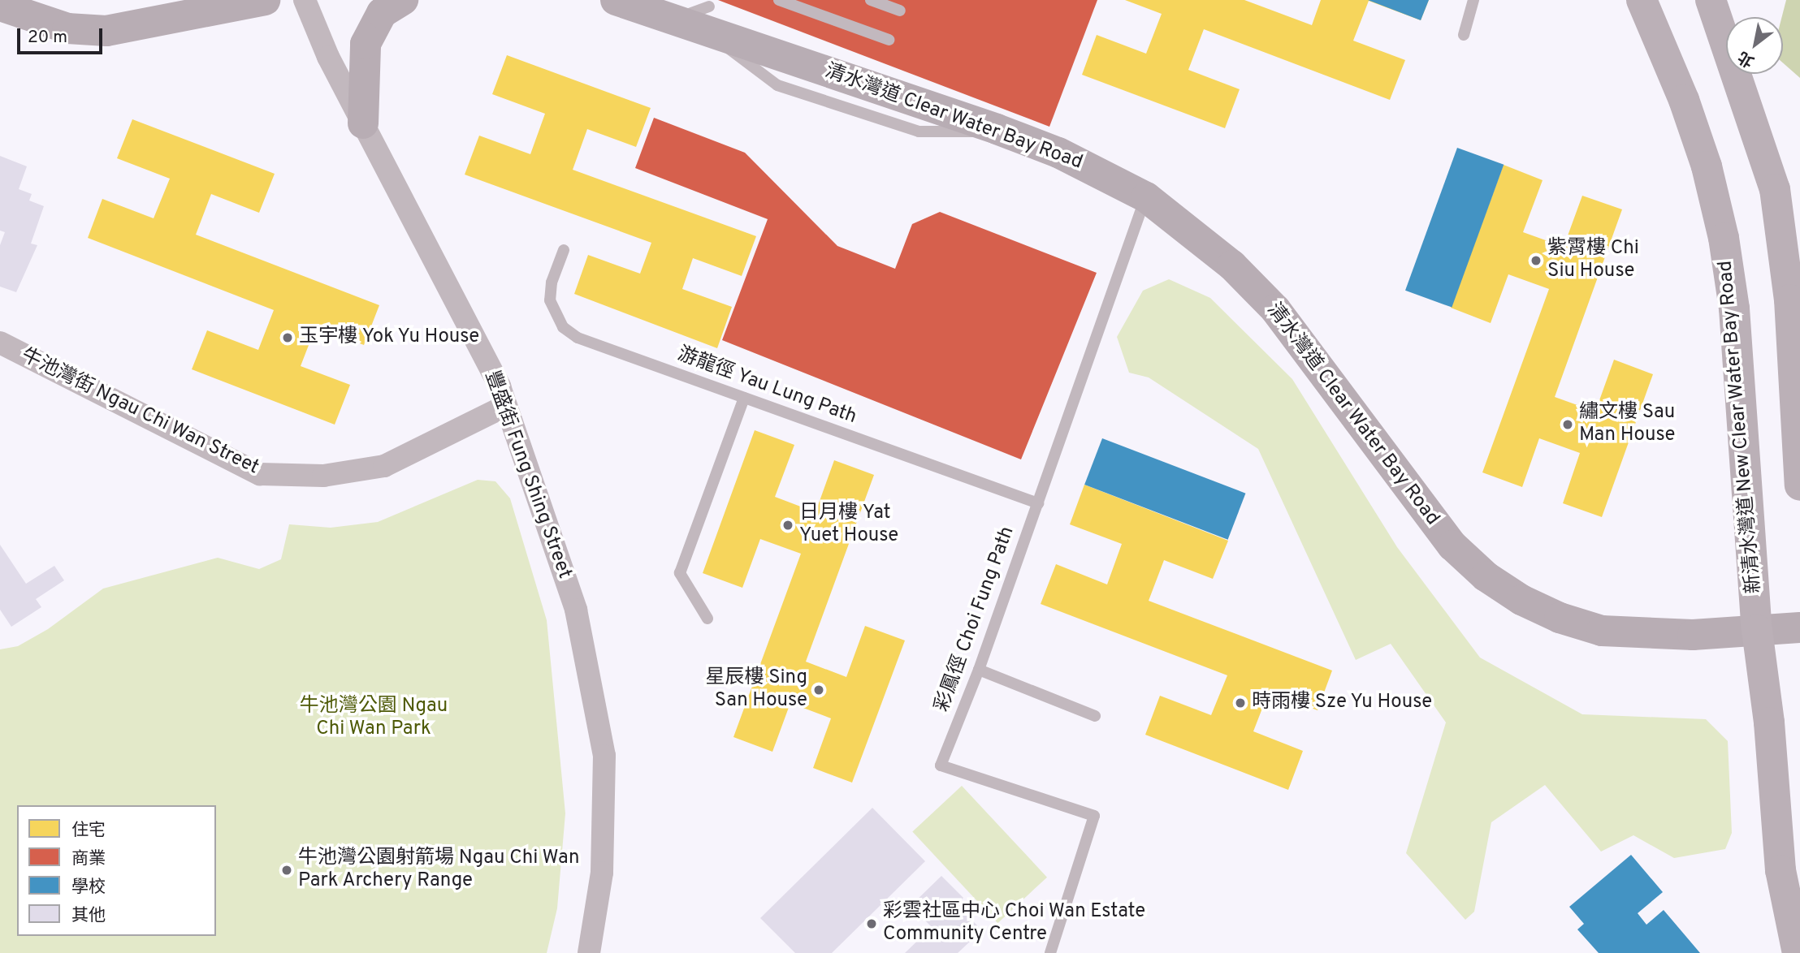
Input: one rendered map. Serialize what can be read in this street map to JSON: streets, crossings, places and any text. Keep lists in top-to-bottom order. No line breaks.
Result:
{"streets":{"main road":["清水灣道 Clear Water Bay Road","新清水灣道 New Clear Water Bay Road"],"street":["牛池灣街 Ngau Chi Wan Street","豐盛街 Fung Shing Street"],"lane":["游龍徑 Yau Lung Path","彩鳳徑 Choi Fung Path"]},"crossings":[["清水灣道 Clear Water Bay Road","新清水灣道 New Clear Water Bay Road"],["清水灣道 Clear Water Bay Road","彩鳳徑 Choi Fung Path"],["游龍徑 Yau Lung Path","彩鳳徑 Choi Fung Path"],["牛池灣街 Ngau Chi Wan Street","豐盛街 Fung Shing Street"]],"parks":["牛池灣公園 Ngau Chi Wan Park"],"places":["紫霄樓 Chi Siu House","玉宇樓 Yok Yu House","繡文樓 Sau Man House","日月樓 Yat Yuet House","星辰樓 Sing San House","時雨樓 Sze Yu House","牛池灣公園射箭場 Ngau Chi Wan Park Archery Range","彩雲社區中心 Choi Wan Estate Community Centre"],"legend":["住宅","商業","學校","其他"],"scale_bar":"20 m","north":"bottom left"}
